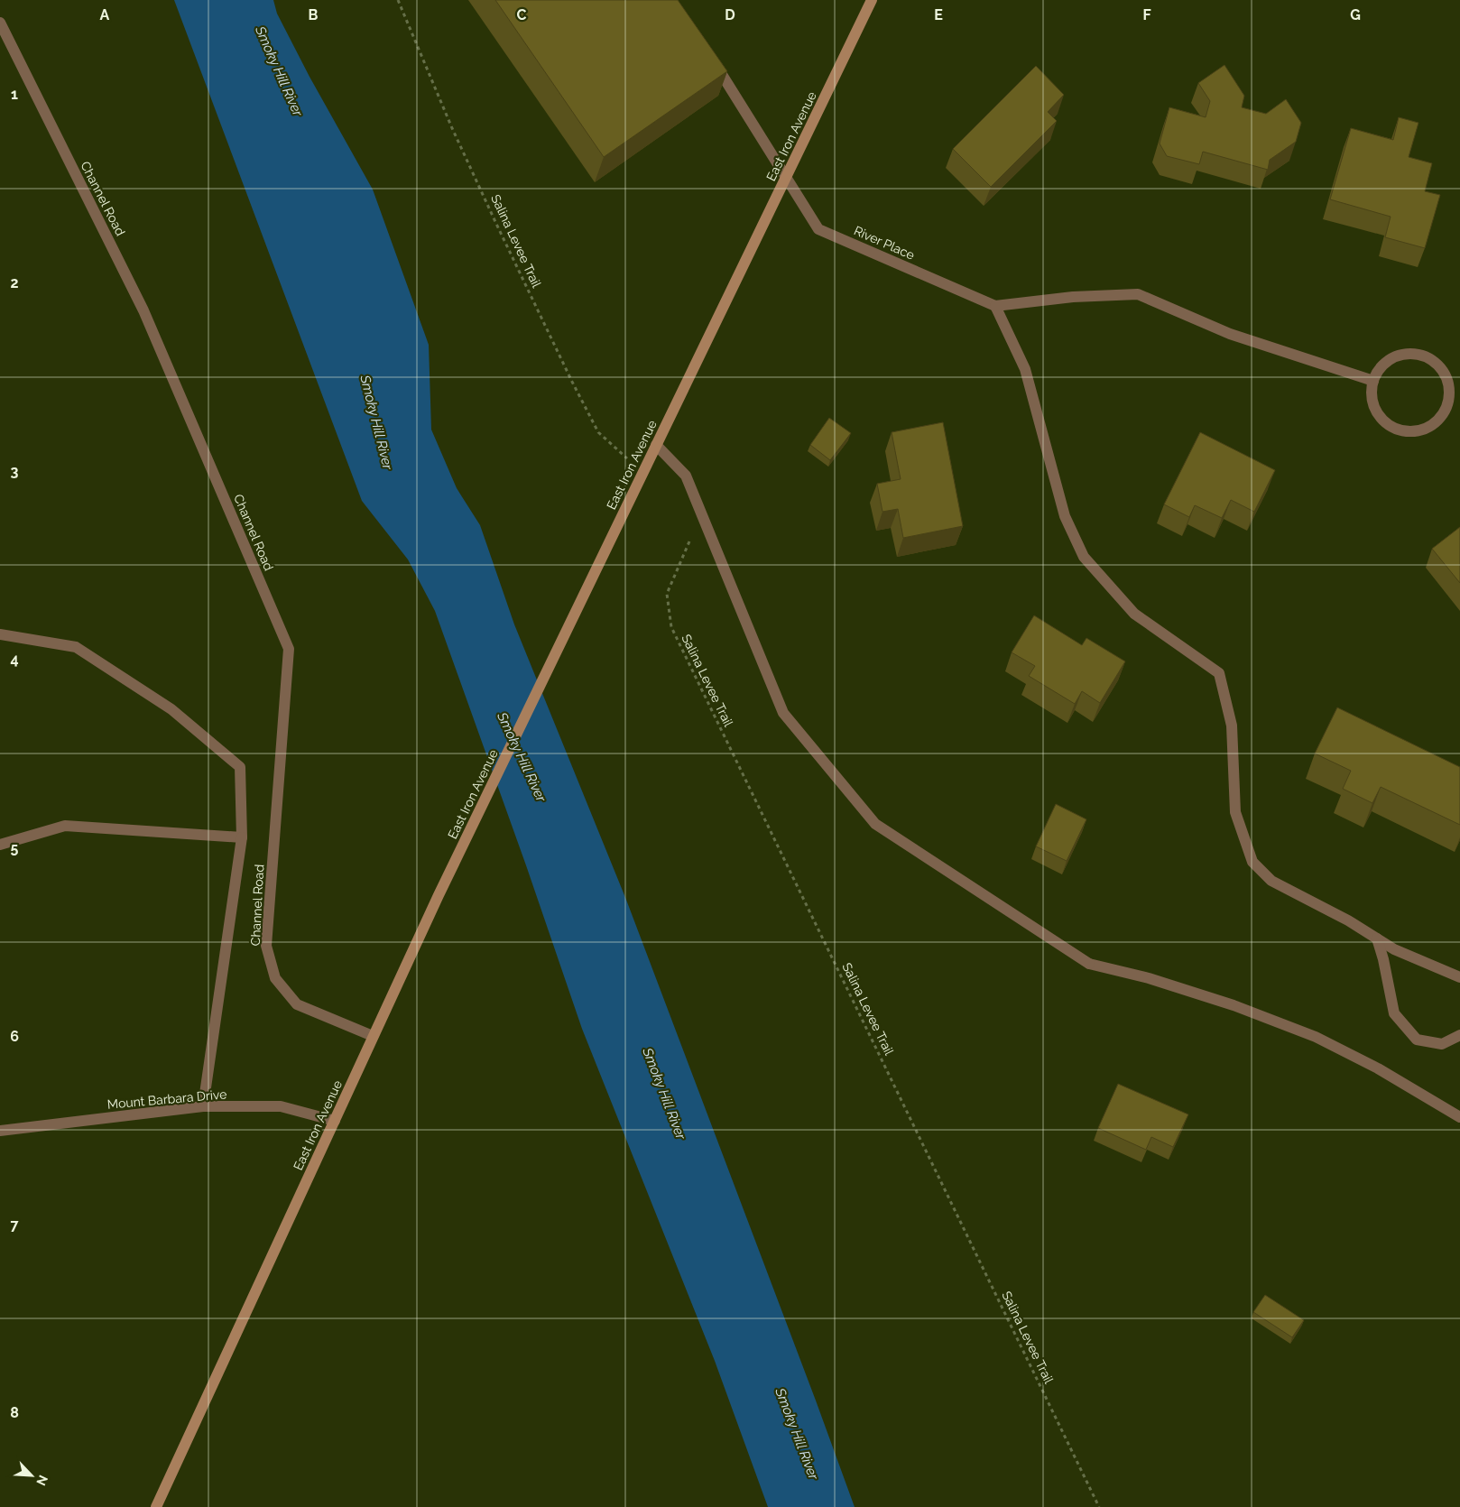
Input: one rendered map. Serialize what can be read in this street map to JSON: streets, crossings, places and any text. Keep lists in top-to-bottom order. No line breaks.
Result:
{"streets":{"street":["East Iron Avenue","Channel Road","River Place","Mount Barbara Drive"],"path":["Salina Levee Trail"]},"crossings":[["East Iron Avenue","Channel Road"],["East Iron Avenue","Salina Levee Trail"],["East Iron Avenue","River Place"],["East Iron Avenue","Mount Barbara Drive"]],"water":["Smoky Hill River"],"north":"bottom right","grid":{"columns":["A","B","C","D","E","F","G"],"rows":["1","2","3","4","5","6","7","8"]}}
